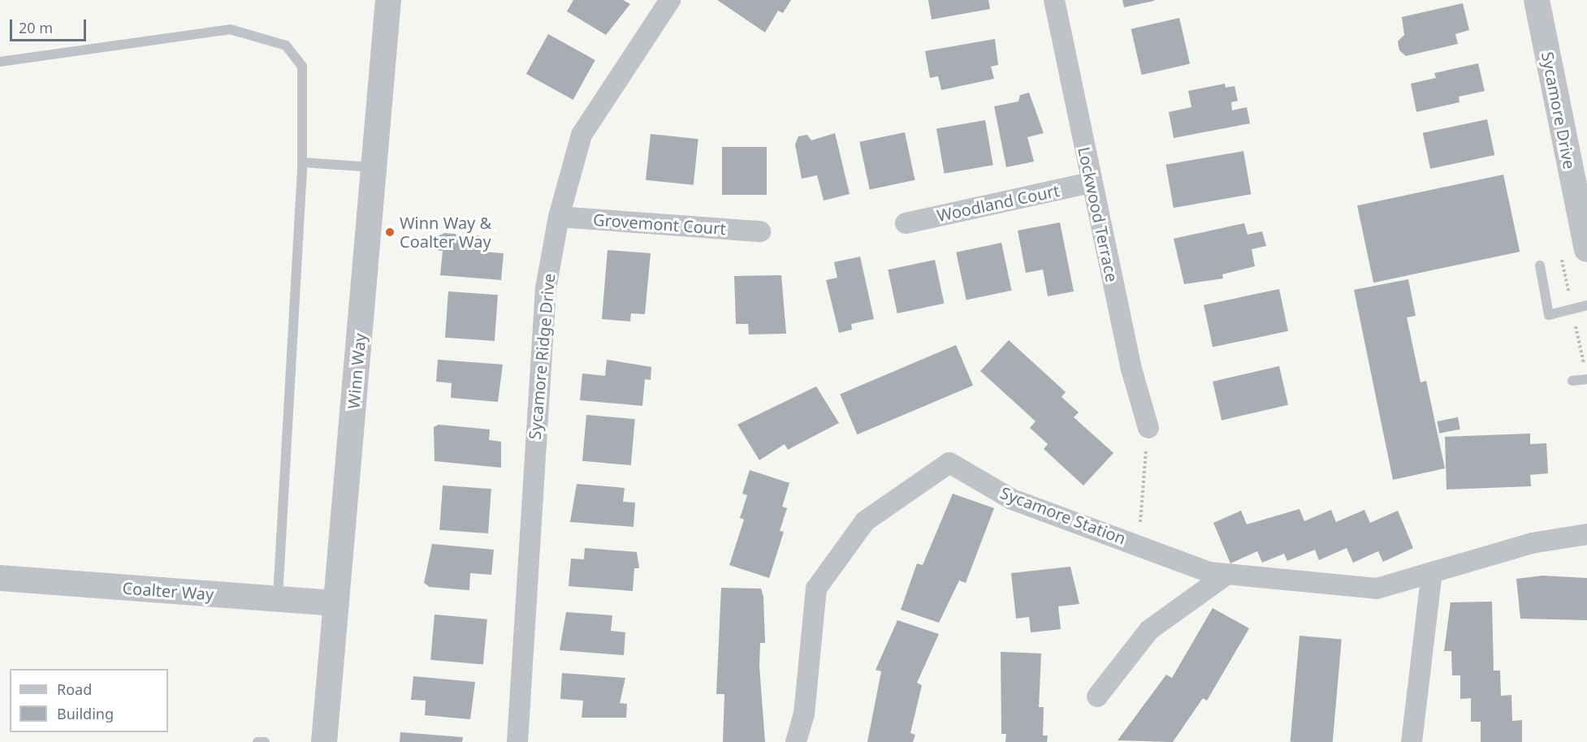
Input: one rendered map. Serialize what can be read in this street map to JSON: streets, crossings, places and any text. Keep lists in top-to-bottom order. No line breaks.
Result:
{"streets":{"street":["Sycamore Drive","Woodland Court","Lockwood Terrace","Grovemont Court","Sycamore Ridge Drive","Winn Way","Sycamore Station","Coalter Way"]},"crossings":[["Woodland Court","Lockwood Terrace"],["Grovemont Court","Sycamore Ridge Drive"],["Winn Way","Coalter Way"]],"places":["Winn Way & Coalter Way"],"legend":["Road","Building"],"scale_bar":"20 m"}
